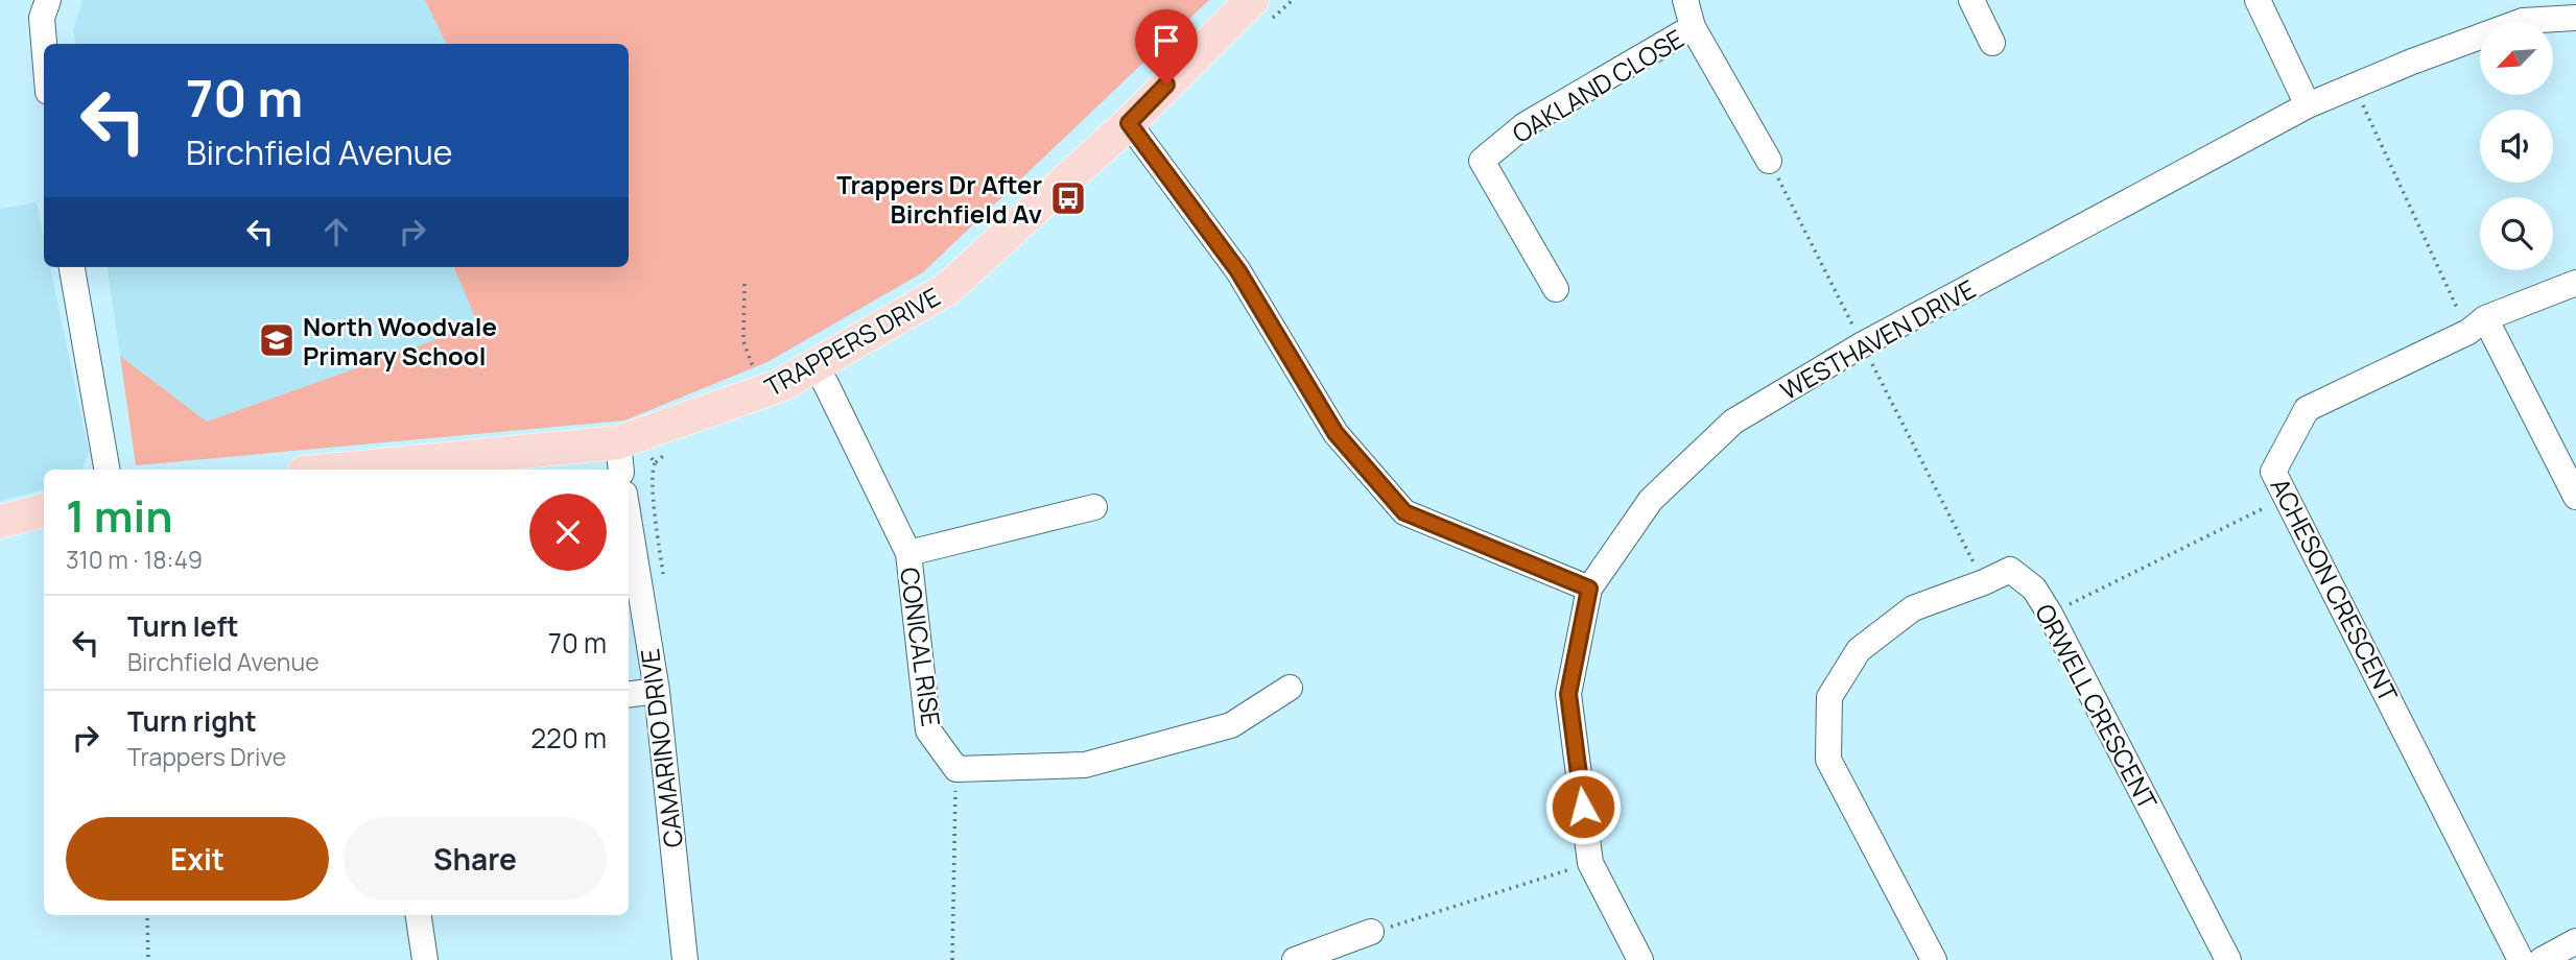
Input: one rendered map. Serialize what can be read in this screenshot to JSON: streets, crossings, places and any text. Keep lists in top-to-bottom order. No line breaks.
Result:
{"streets":{"main road":["TRAPPERS DRIVE"],"street":["OAKLAND CLOSE","WESTHAVEN DRIVE","ACHESON CRESCENT","CONICAL RISE","ORWELL CRESCENT","CAMARINO DRIVE"]},"crossings":[["TRAPPERS DRIVE","CONICAL RISE"]],"places":{"bus stop":["Trappers Dr After Birchfield Av"],"school or university":["North Woodvale Primary School"]},"north":"bottom left","page":{"turn":["70 m","Birchfield Avenue"],"heading":["1 min","310 m · 18:49"],"list":[{"name":"Turn left","note":"Birchfield Avenue","value":"70 m"},{"name":"Turn right","note":"Trappers Drive","value":"220 m"}],"buttons":["Exit","Share"]}}
